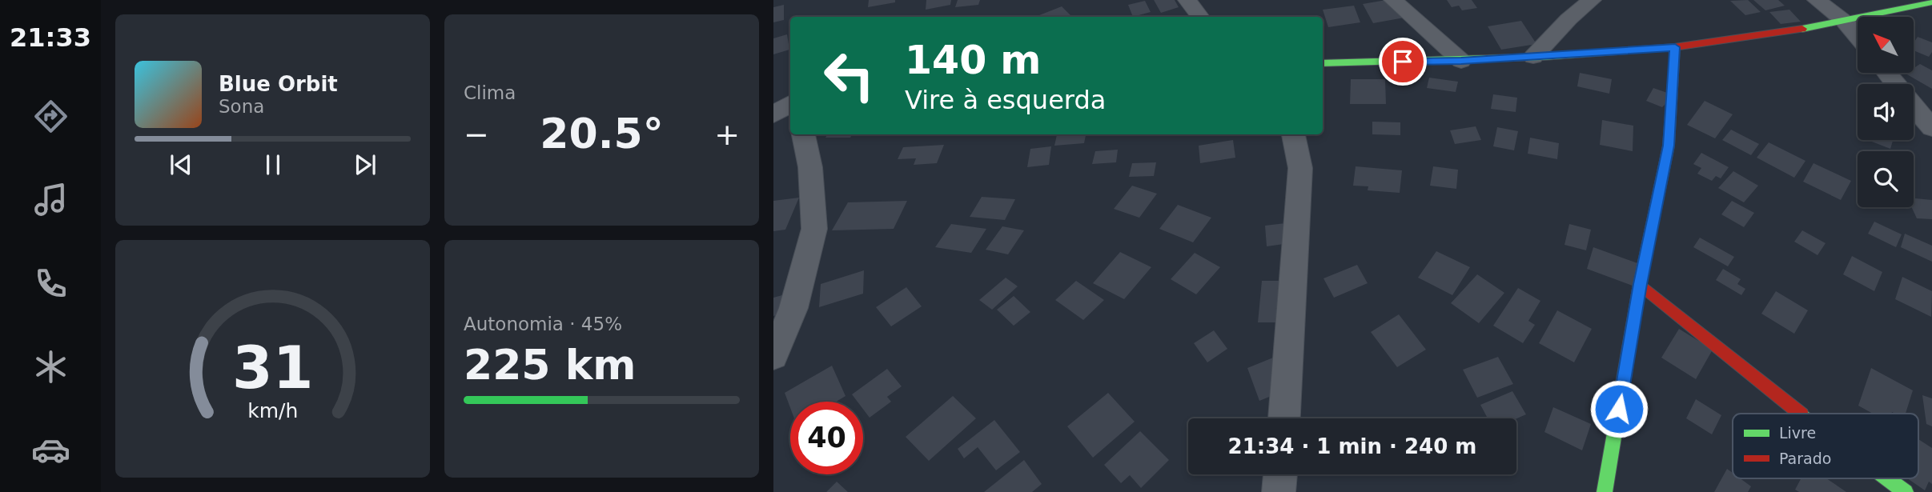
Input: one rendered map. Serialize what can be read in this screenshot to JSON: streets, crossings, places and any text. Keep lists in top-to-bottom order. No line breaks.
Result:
{"legend":["Livre","Parado"],"north":"top left","page":{"tabs":"21:33","tile":["Clima",["Autonomia · 45%","225 km"]],"turn":["140 m","Vire à esquerda"],"song":["Blue Orbit","Sona"],"heat":["−","20.5°","+"],"limit":"40","trip":"21:34 · 1 min · 240 m","gauge":["31","km/h"]}}
